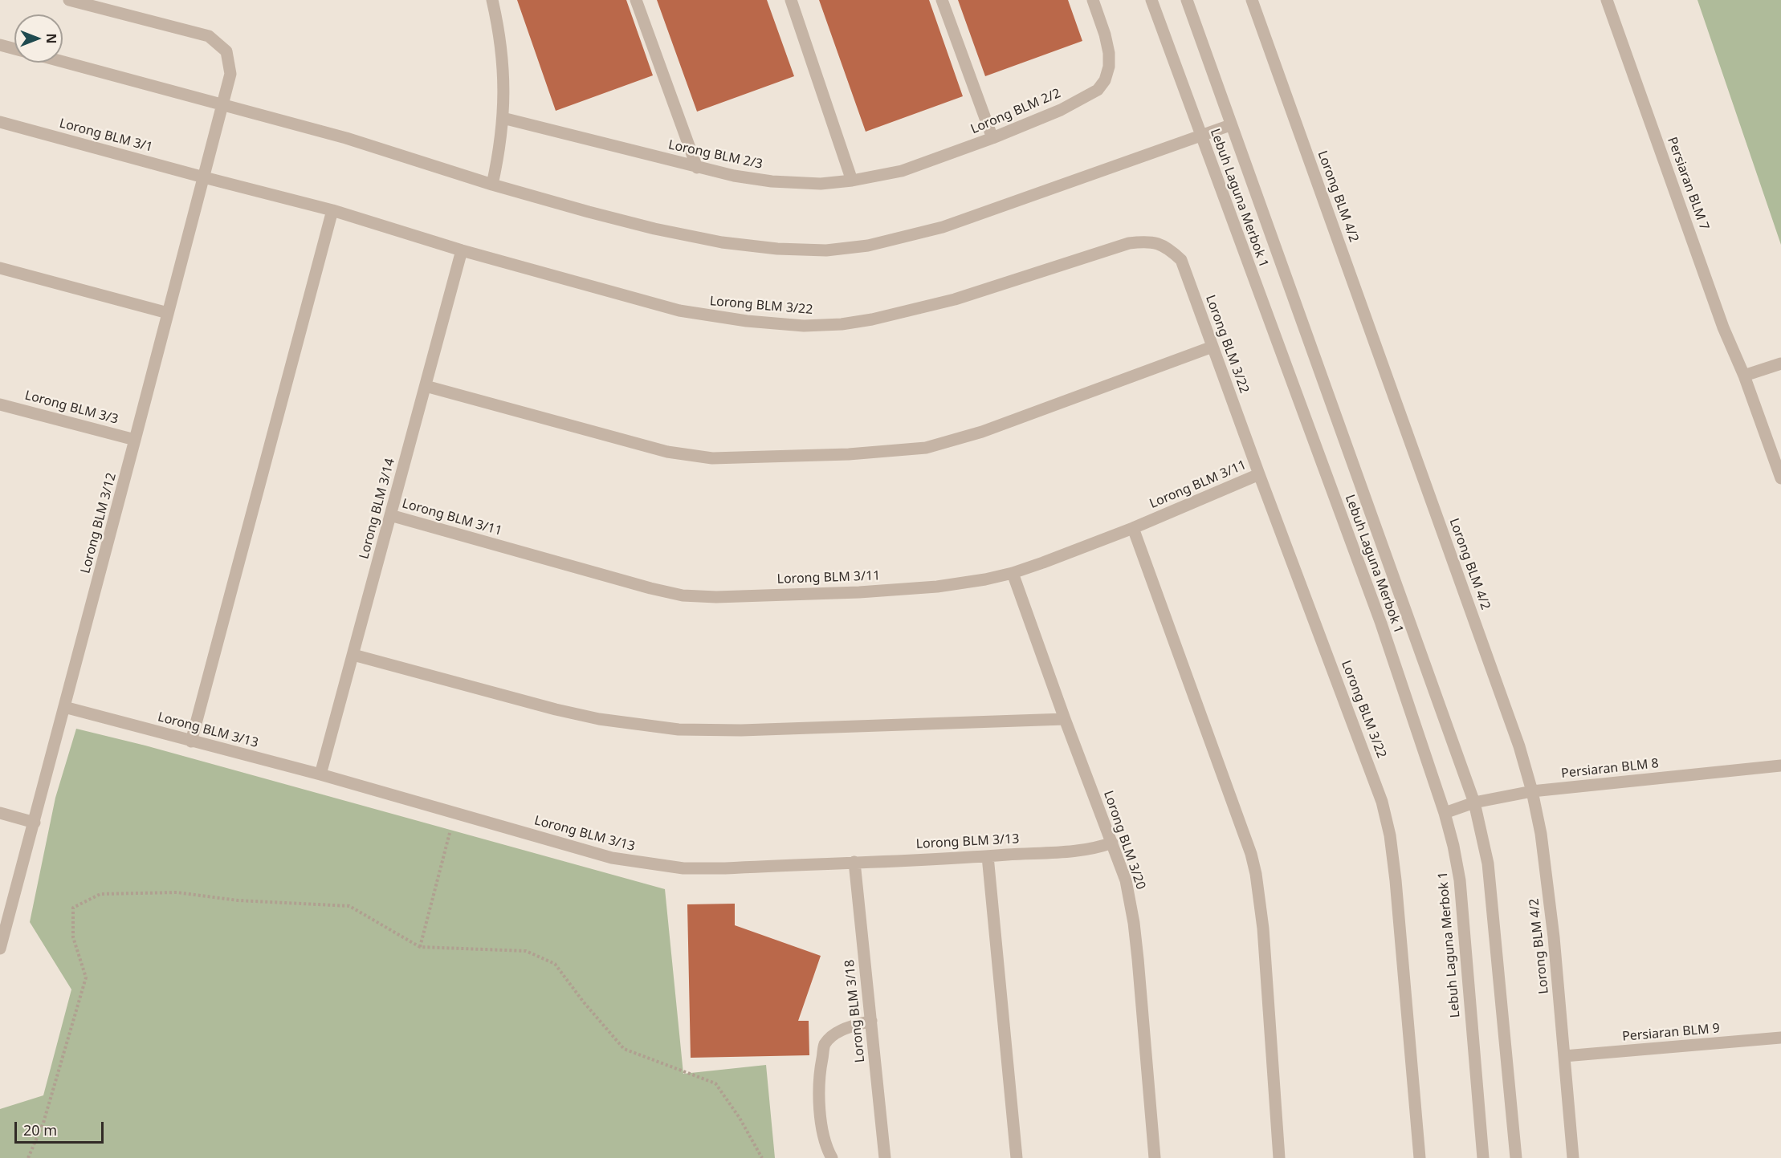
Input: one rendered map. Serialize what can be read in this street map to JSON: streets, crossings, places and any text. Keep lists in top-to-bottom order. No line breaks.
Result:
{"streets":{"street":["Lorong BLM 2/2","Lorong BLM 3/1","Lorong BLM 2/3","Persiaran BLM 7","Lorong BLM 4/2","Lebuh Laguna Merbok 1","Lorong BLM 3/22","Lorong BLM 3/3","Lorong BLM 3/11","Lorong BLM 3/14","Lorong BLM 3/12","Lorong BLM 3/13","Persiaran BLM 8","Lorong BLM 3/20","Lorong BLM 3/18","Persiaran BLM 9"]},"crossings":[["Lorong BLM 2/2","Lorong BLM 2/3"],["Lorong BLM 3/1","Lorong BLM 3/22"],["Lorong BLM 3/1","Lorong BLM 3/12"],["Lorong BLM 4/2","Persiaran BLM 8"],["Lorong BLM 4/2","Persiaran BLM 9"],["Lebuh Laguna Merbok 1","Persiaran BLM 8"],["Lorong BLM 3/22","Lorong BLM 3/11"],["Lorong BLM 3/22","Lorong BLM 3/14"],["Lorong BLM 3/3","Lorong BLM 3/12"],["Lorong BLM 3/11","Lorong BLM 3/14"],["Lorong BLM 3/11","Lorong BLM 3/20"],["Lorong BLM 3/14","Lorong BLM 3/13"],["Lorong BLM 3/12","Lorong BLM 3/13"],["Lorong BLM 3/13","Lorong BLM 3/20"],["Lorong BLM 3/13","Lorong BLM 3/18"]],"scale_bar":"20 m","north":"right"}
